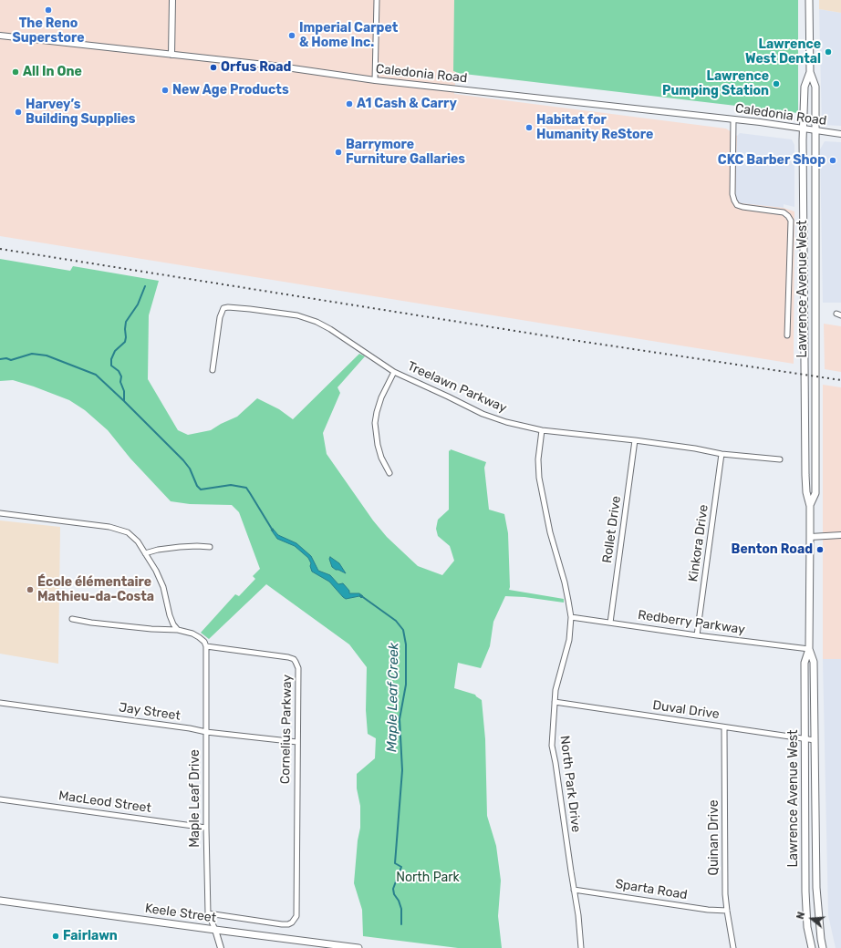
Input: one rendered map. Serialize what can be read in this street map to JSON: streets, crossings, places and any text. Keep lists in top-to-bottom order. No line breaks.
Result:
{"streets":{"main road":["Lawrence Avenue West","Keele Street"],"street":["Caledonia Road","Treelawn Parkway","Rollet Drive","Kinkora Drive","Redberry Parkway","Duval Drive","Jay Street","Cornelius Parkway","North Park Drive","Maple Leaf Drive","MacLeod Street","Quinan Drive","Sparta Road"]},"crossings":[["Caledonia Road","Lawrence Avenue West"],["Lawrence Avenue West","Redberry Parkway"],["Lawrence Avenue West","Duval Drive"],["Treelawn Parkway","Rollet Drive"],["Treelawn Parkway","Kinkora Drive"],["Treelawn Parkway","North Park Drive"],["Rollet Drive","Redberry Parkway"],["Kinkora Drive","Redberry Parkway"],["Redberry Parkway","North Park Drive"],["Duval Drive","North Park Drive"],["Duval Drive","Quinan Drive"],["Jay Street","Cornelius Parkway"],["Jay Street","Maple Leaf Drive"],["Cornelius Parkway","Maple Leaf Drive"],["Cornelius Parkway","Keele Street"],["North Park Drive","Sparta Road"],["Maple Leaf Drive","MacLeod Street"],["Maple Leaf Drive","Keele Street"],["Quinan Drive","Sparta Road"]],"water":["Maple Leaf Creek"],"parks":["North Park"],"places":["The Reno Superstore","Imperial Carpet & Home Inc.","Lawrence West Dental","Orfus Road","All In One","Lawrence Pumping Station","New Age Products","A1 Cash & Carry","Harvey’s Building Supplies","Habitat for Humanity ReStore","Barrymore Furniture Gallaries","CKC Barber Shop","Benton Road","École élémentaire Mathieu-da-Costa","Fairlawn"],"north":"left"}
